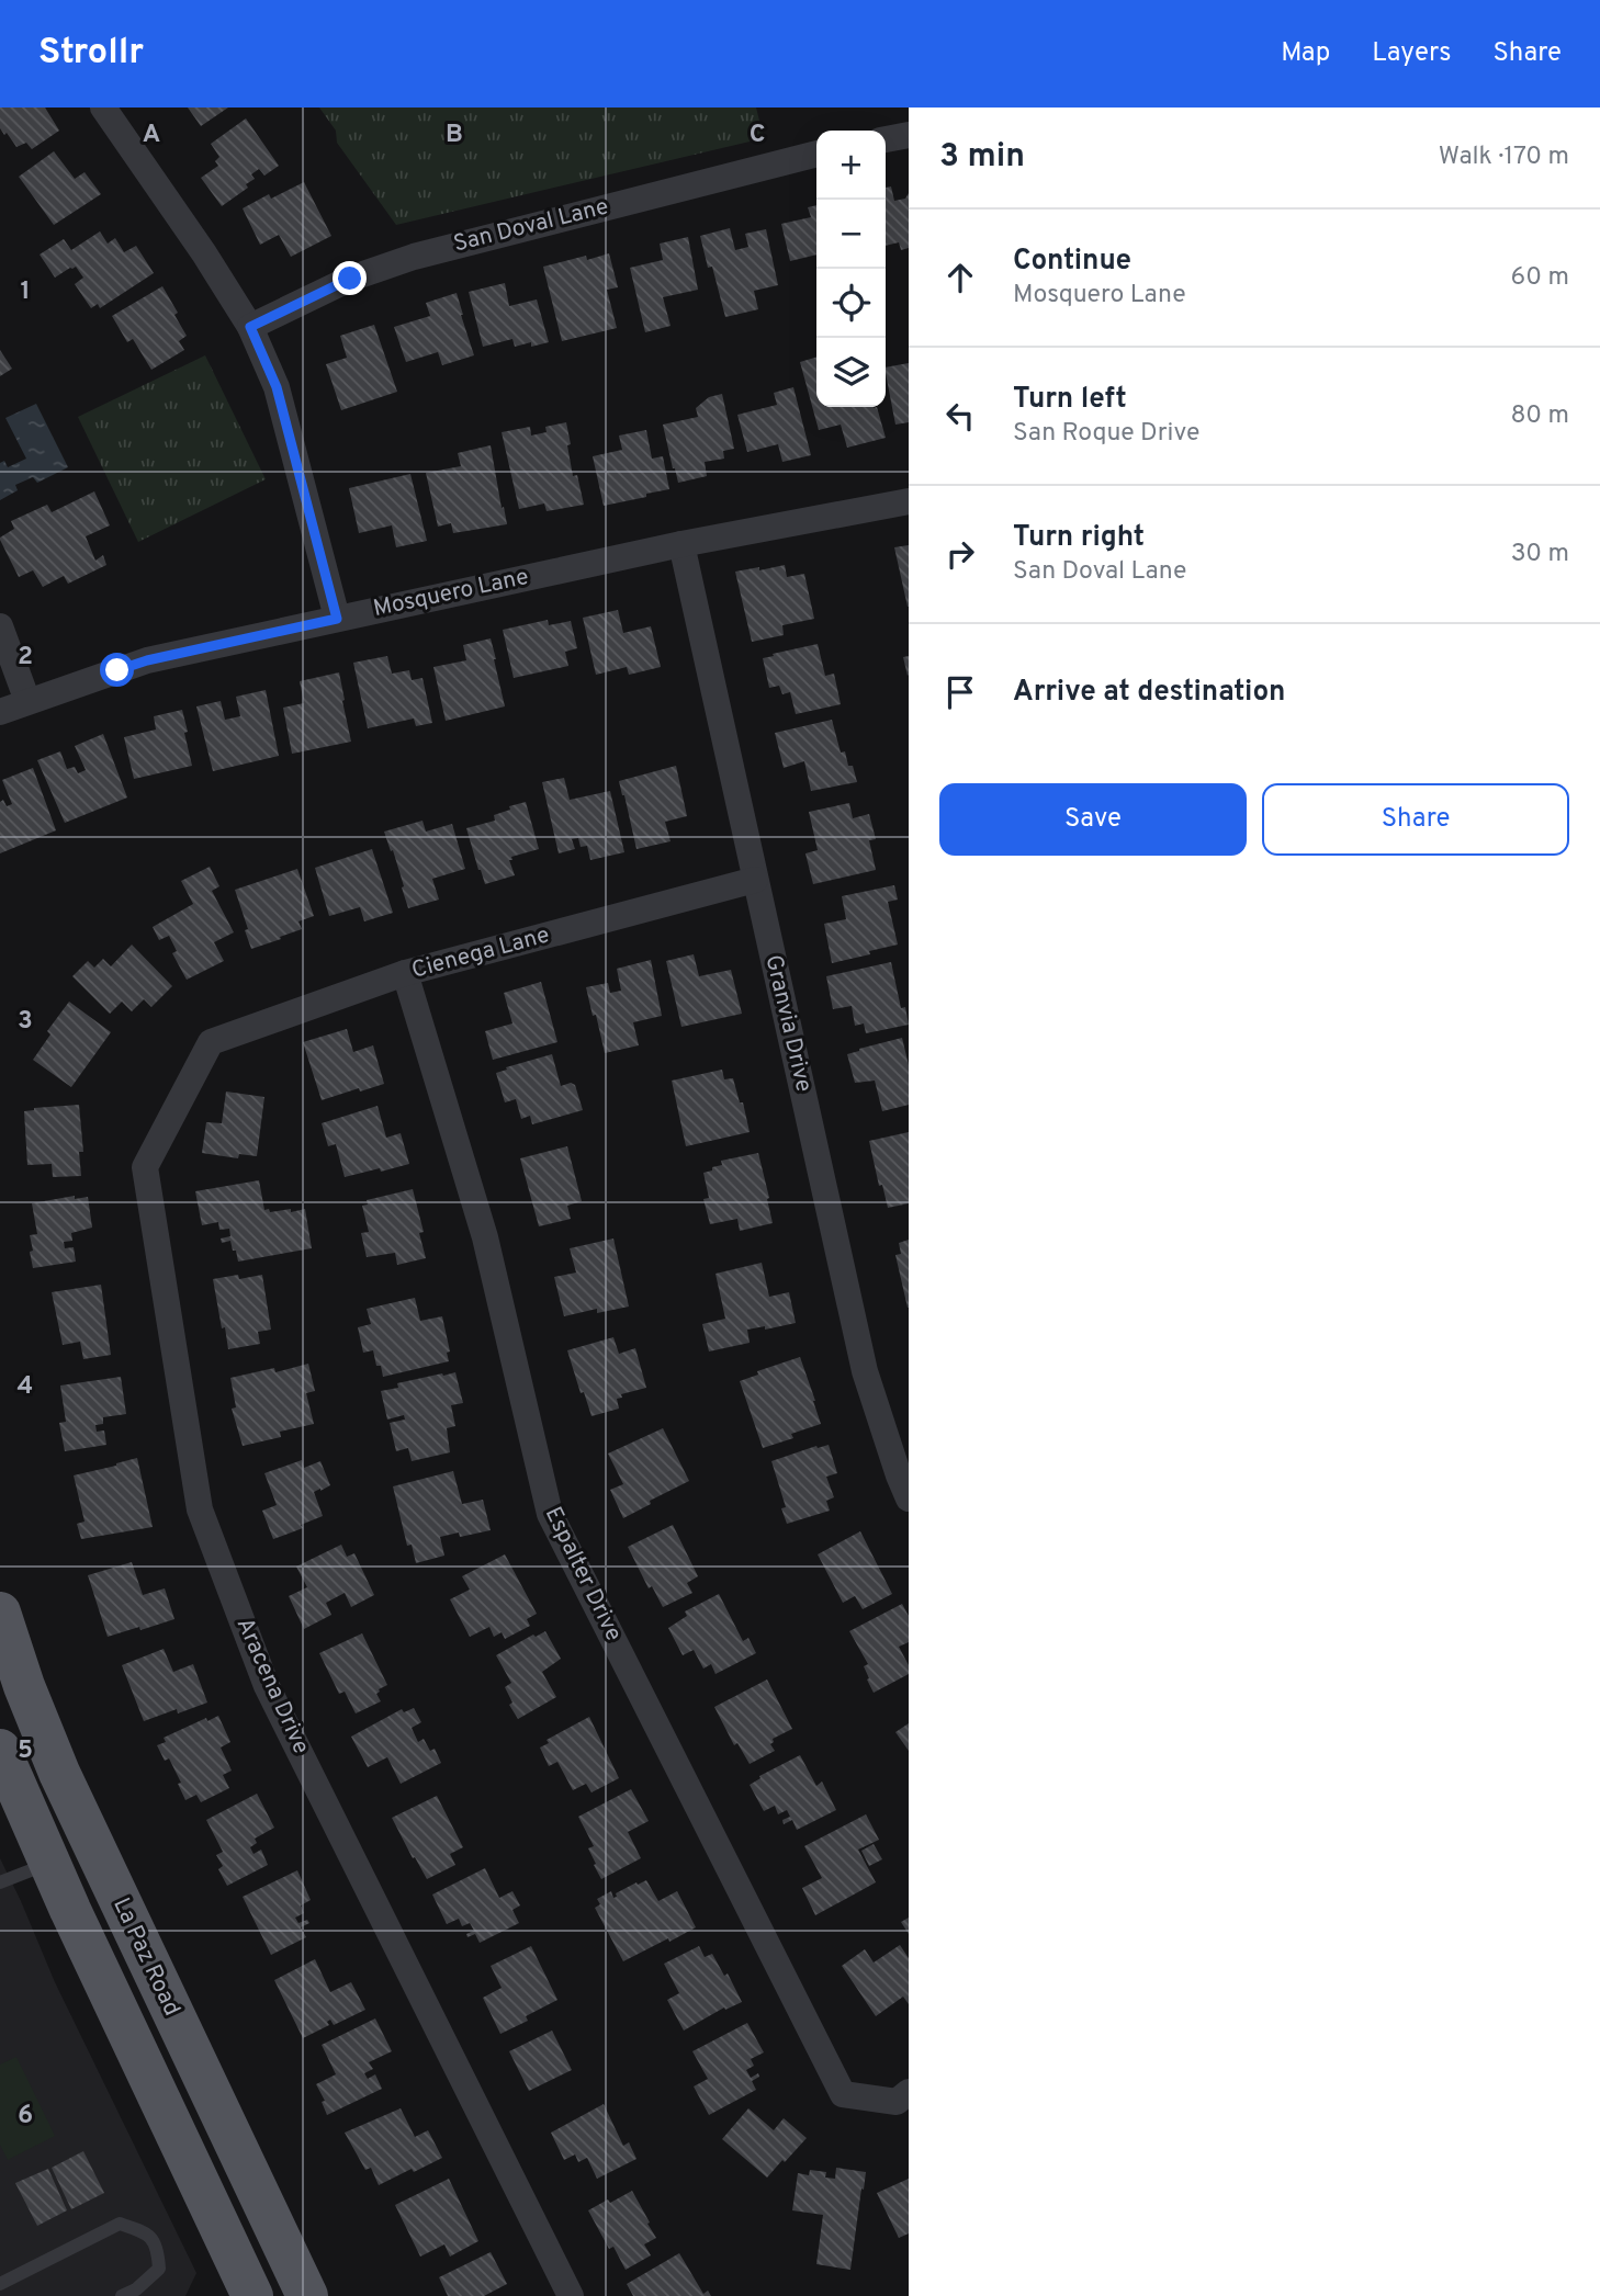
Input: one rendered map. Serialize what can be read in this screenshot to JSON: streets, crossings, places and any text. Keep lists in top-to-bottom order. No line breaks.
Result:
{"streets":{"main road":["La Paz Road"],"street":["San Doval Lane","Mosquero Lane","Cienega Lane","Granvia Drive","Espalter Drive","Aracena Drive"]},"crossings":[["Mosquero Lane","Granvia Drive"],["Cienega Lane","Granvia Drive"],["Cienega Lane","Espalter Drive"],["Cienega Lane","Aracena Drive"]],"page":{"header":"Strollr","nav":["Map","Layers","Share"],"heading":["3 min","Walk · 170 m"],"map_buttons":["+","−"],"list":[["Continue","Mosquero Lane","60 m"],["Turn left","San Roque Drive","80 m"],["Turn right","San Doval Lane","30 m"],"Arrive at destination"],"buttons":["Save","Share"]},"grid":{"columns":["A","B","C"],"rows":["1","2","3","4","5","6"]}}
